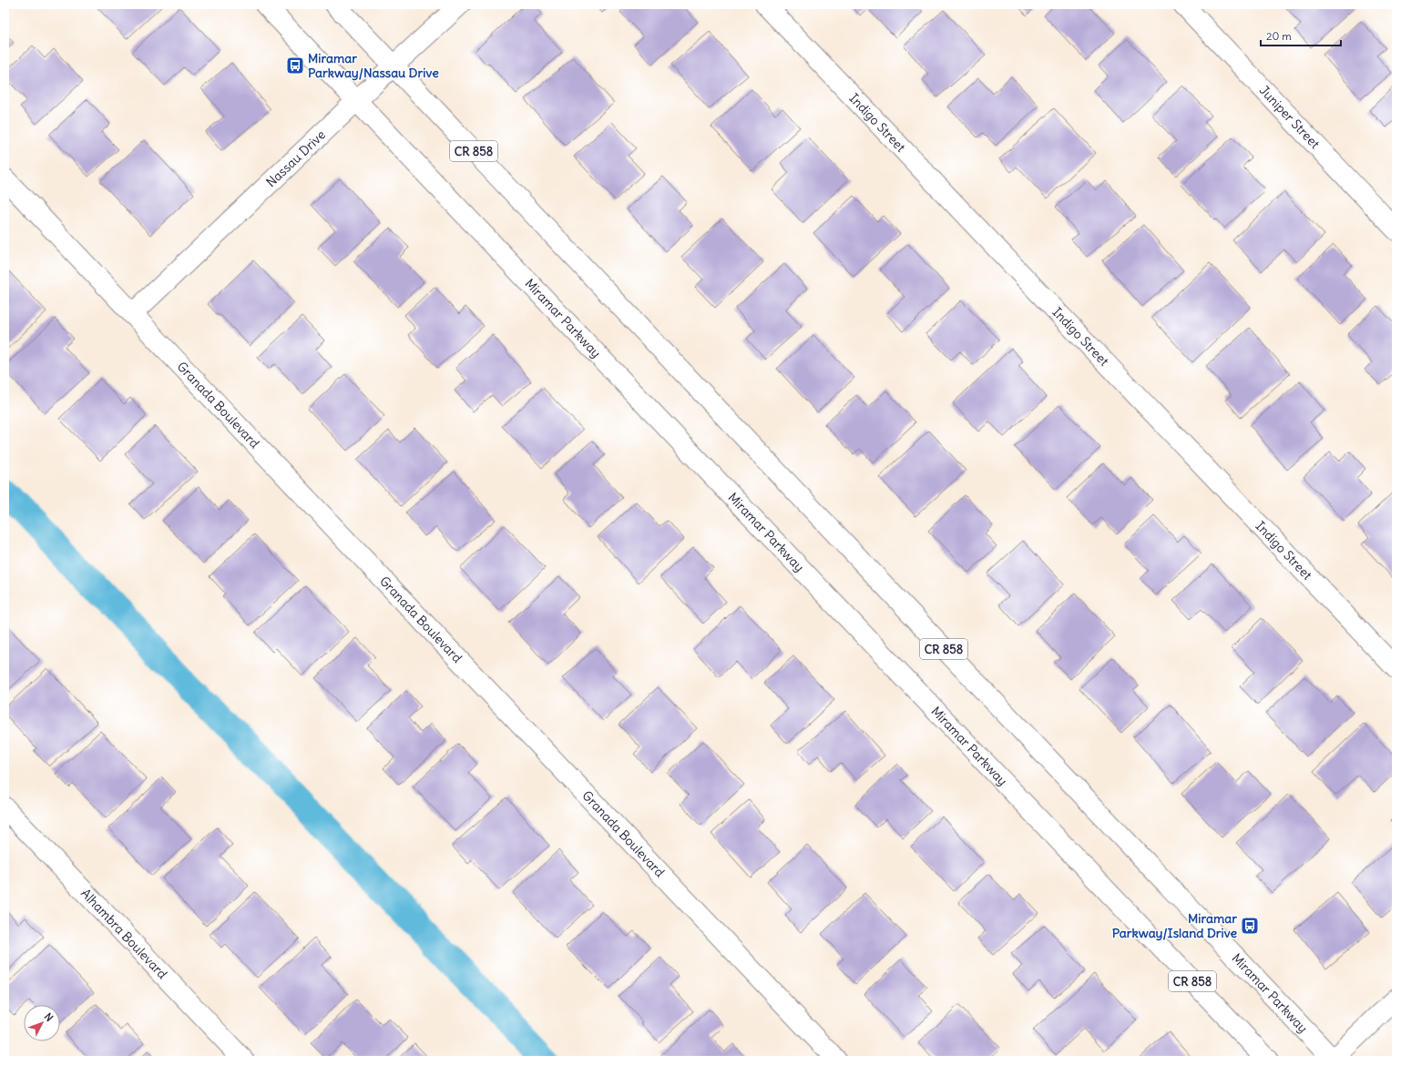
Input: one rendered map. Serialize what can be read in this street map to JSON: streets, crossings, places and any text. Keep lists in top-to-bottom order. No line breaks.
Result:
{"streets":{"street":["Juniper Street","Indigo Street","CR 858","Nassau Drive","Miramar Parkway","Granada Boulevard","Alhambra Boulevard"]},"crossings":[["Nassau Drive","Miramar Parkway"],["Nassau Drive","Granada Boulevard"]],"places":{"bus stop":["Miramar Parkway/Nassau Drive","Miramar Parkway/Island Drive"]},"scale_bar":"20 m","north":"top right"}
